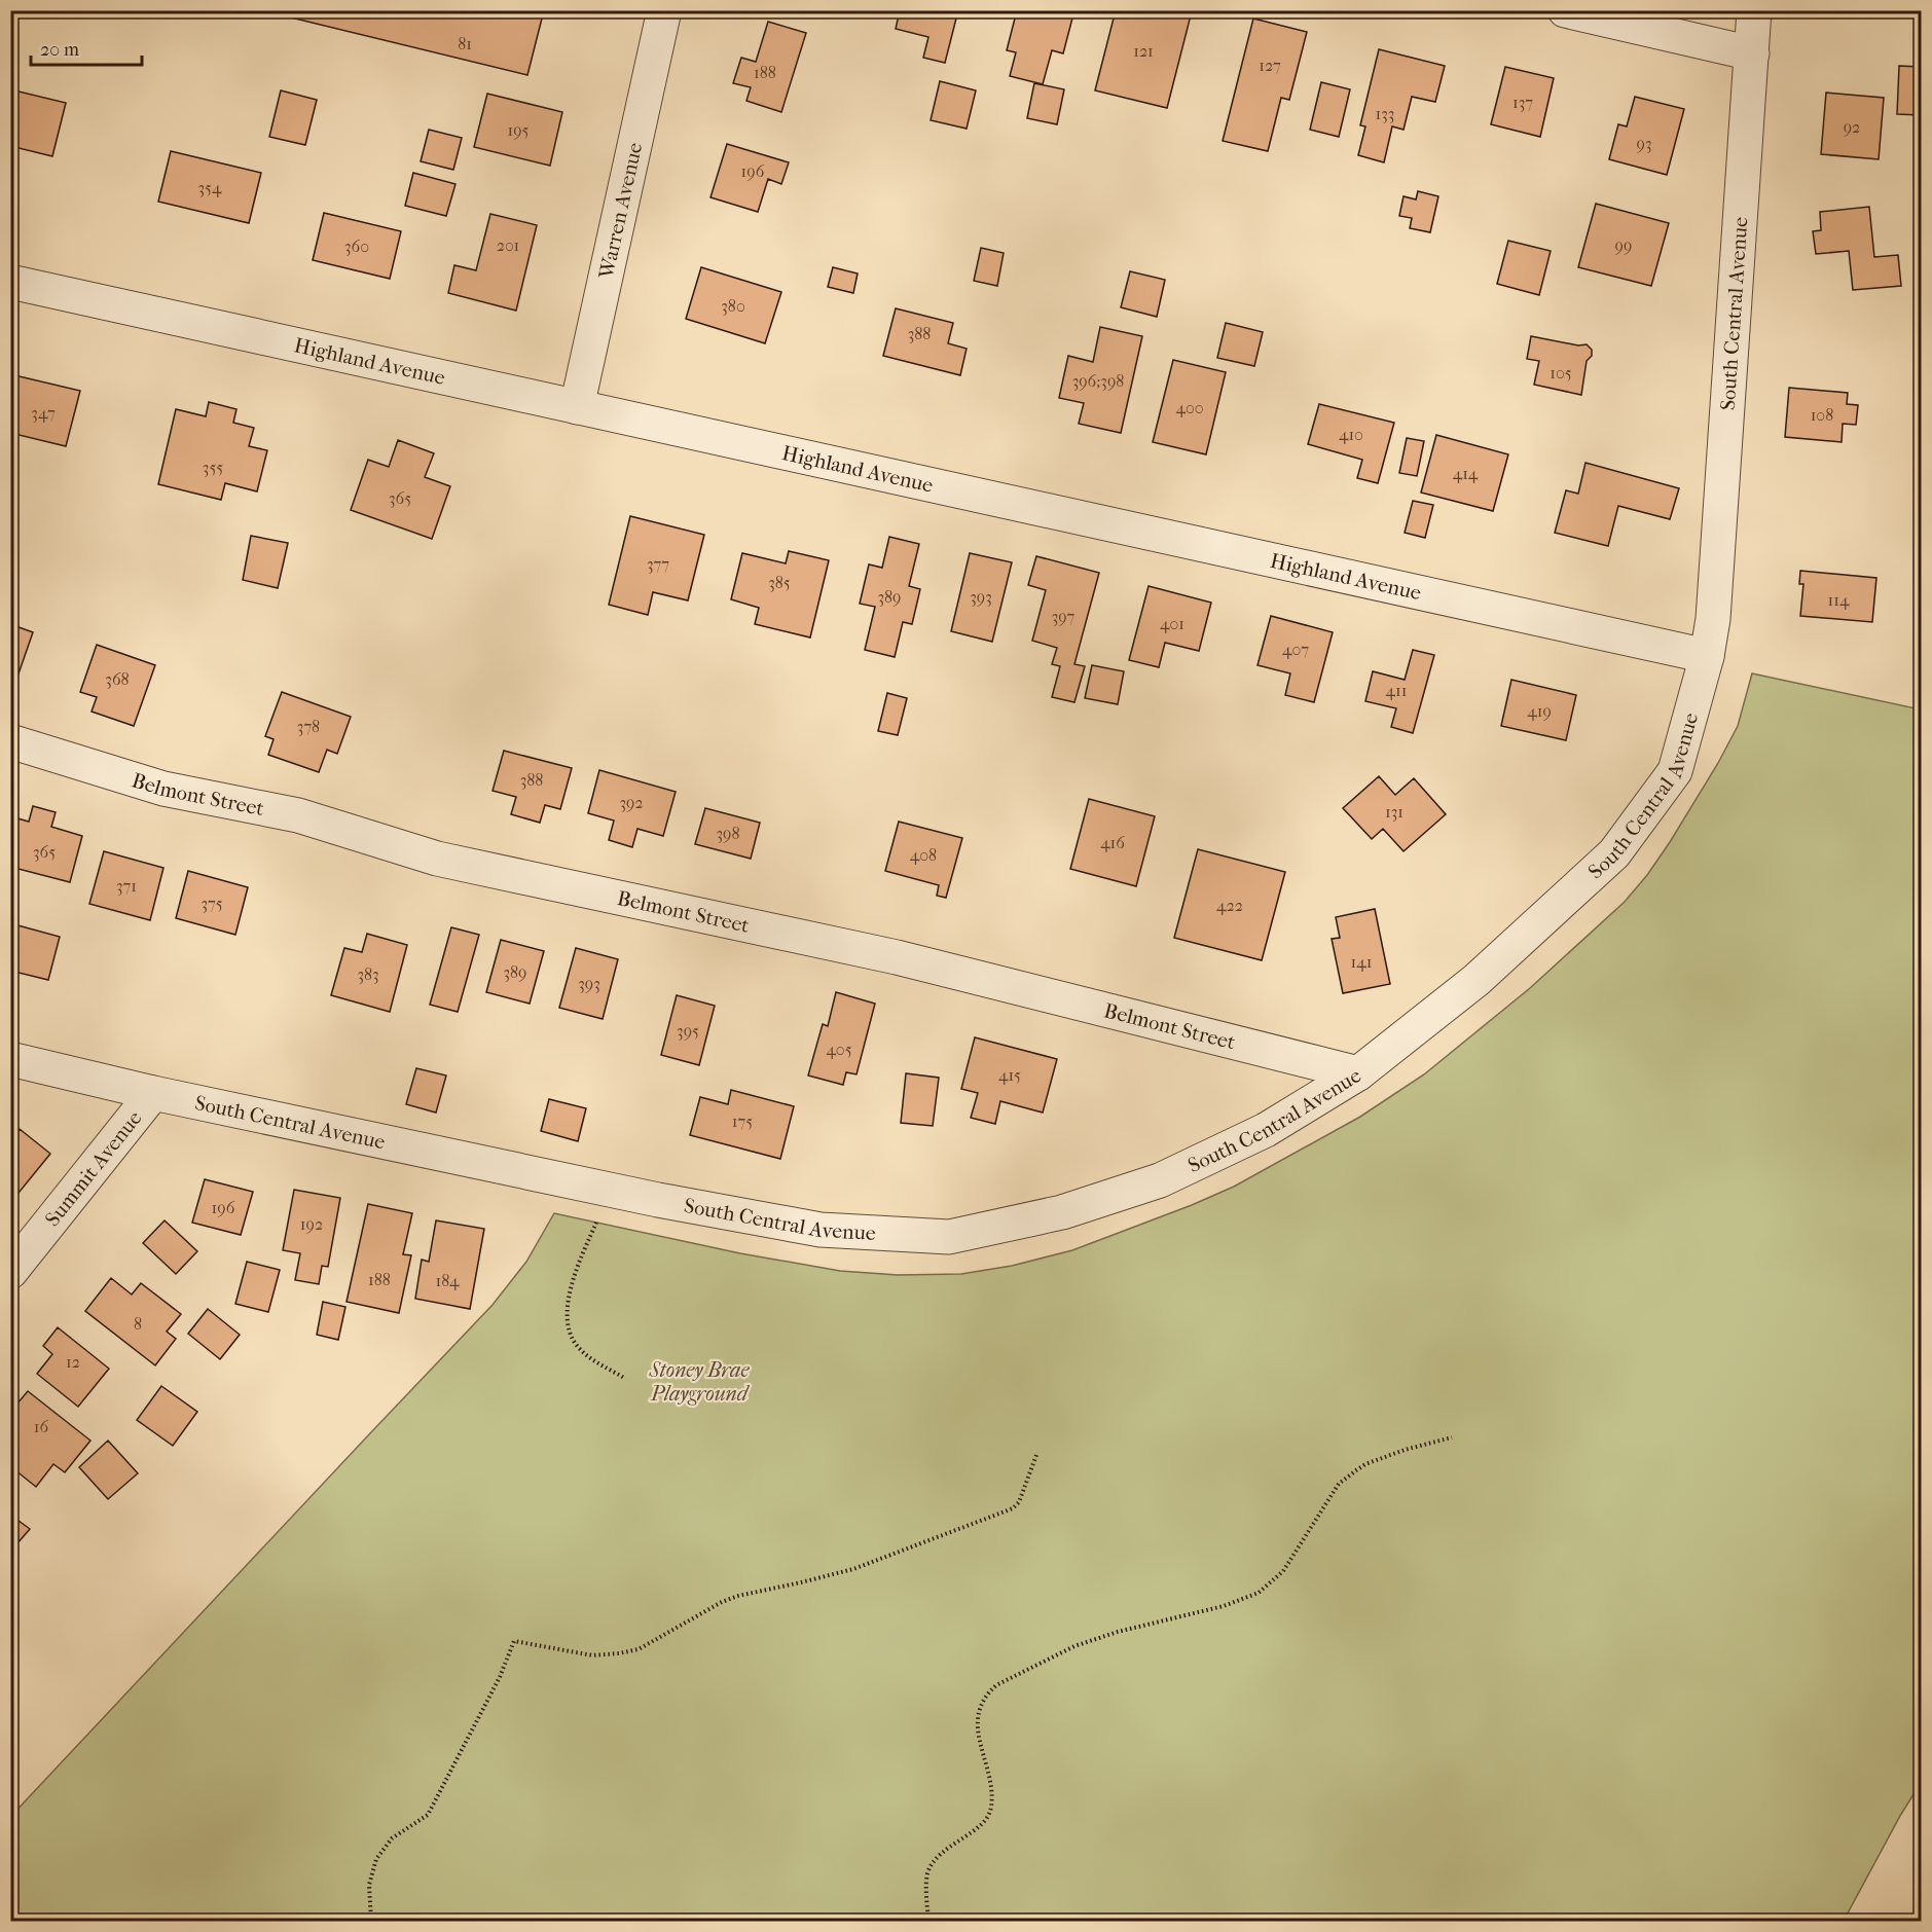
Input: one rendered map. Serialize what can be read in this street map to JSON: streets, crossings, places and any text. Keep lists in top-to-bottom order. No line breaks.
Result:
{"streets":{"street":["Warren Avenue","South Central Avenue","Highland Avenue","Belmont Street","Summit Avenue"]},"crossings":[["Warren Avenue","Highland Avenue"],["South Central Avenue","Highland Avenue"],["South Central Avenue","Belmont Street"],["South Central Avenue","Summit Avenue"]],"parks":["Stoney Brae Playground"],"house_numbers":["81","121","127","188","137","133","92","195","93","196","354","201","99","360","380","388","105","396;398","400","347","108","410","355","414","365","377","385","389","393","114","397","401","407","368","411","419","378","388","392","131","398","416","365","408","371","375","422","141","389","383","393","395","405","415","175","196","192","188","184","8","12","16"],"scale_bar":"20 m"}
